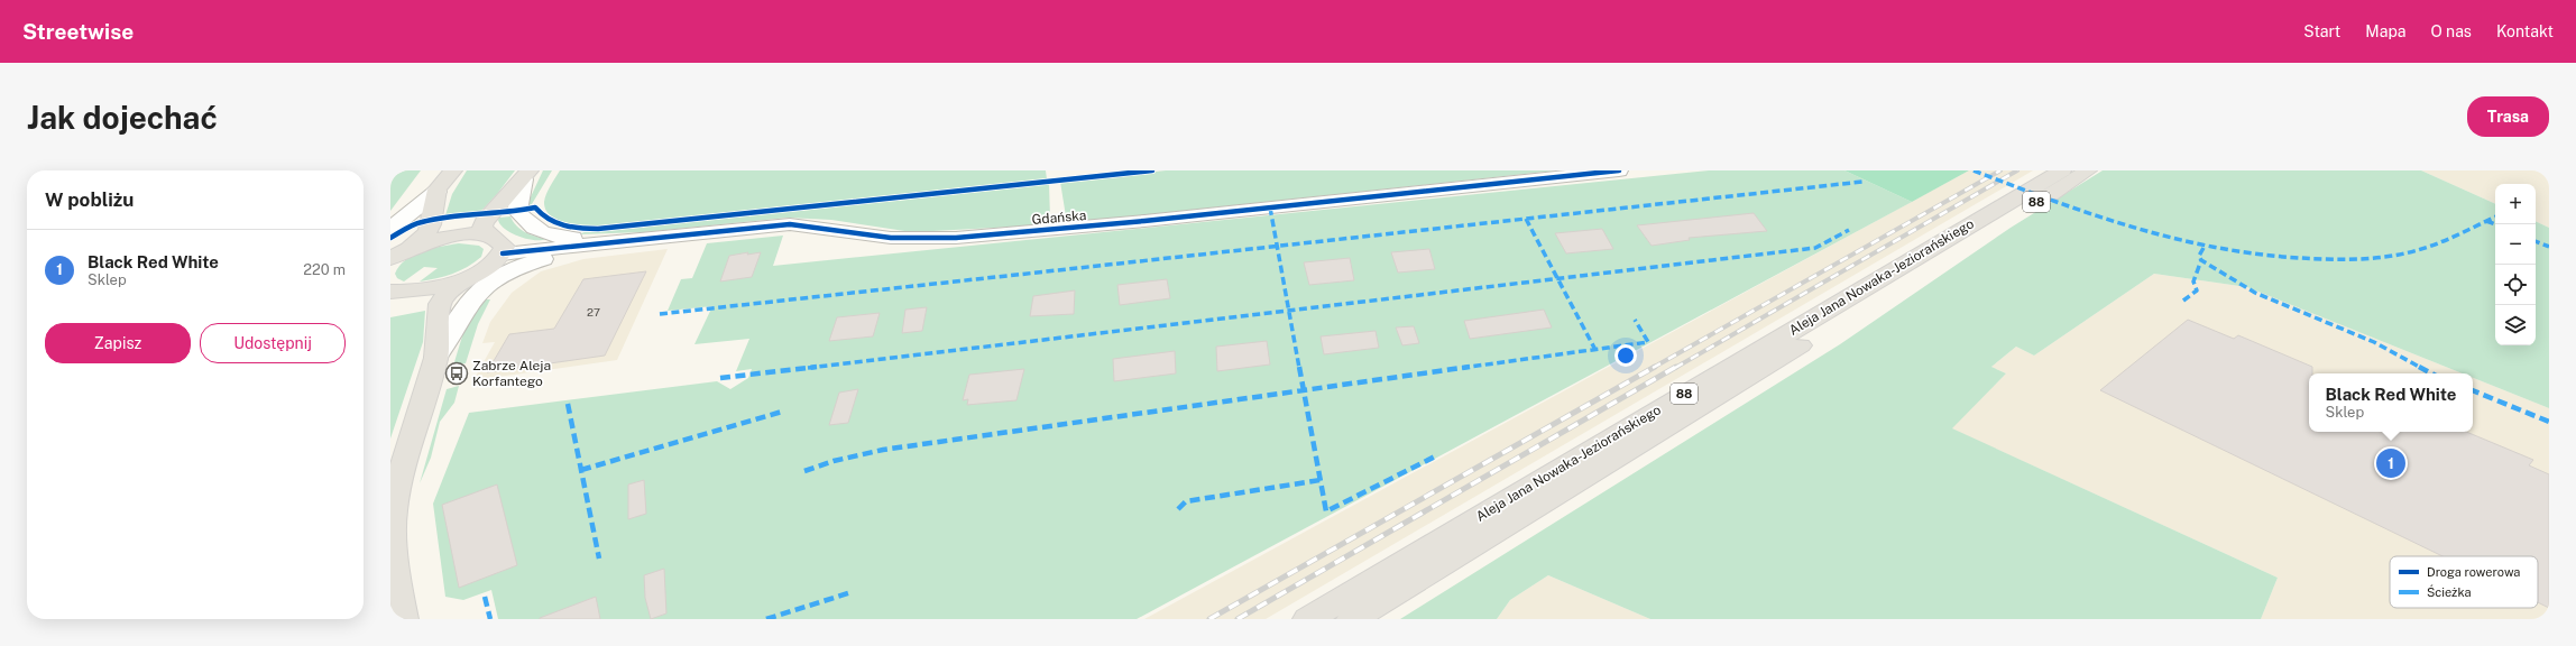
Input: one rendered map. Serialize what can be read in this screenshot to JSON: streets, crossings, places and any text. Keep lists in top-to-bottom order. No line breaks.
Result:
{"streets":{"main road":["88","Aleja Jana Nowaka-Jeziorańskiego"],"street":["Gdańska"]},"places":{"bus stop":["Zabrze Aleja Korfantego"]},"house_numbers":["27"],"legend":["Droga rowerowa","Ścieżka"],"page":{"header":"Streetwise","nav":["Start","Mapa","O nas","Kontakt"],"buttons":["Trasa",["Zapisz","Udostępnij"]],"title":"Jak dojechać","heading":"W pobliżu","map_buttons":["+","−"],"list":[{"mark":"1","name":"Black Red White","note":"Sklep","value":"220 m"}],"popup":["Black Red White","Sklep"],"pins":"1"}}
